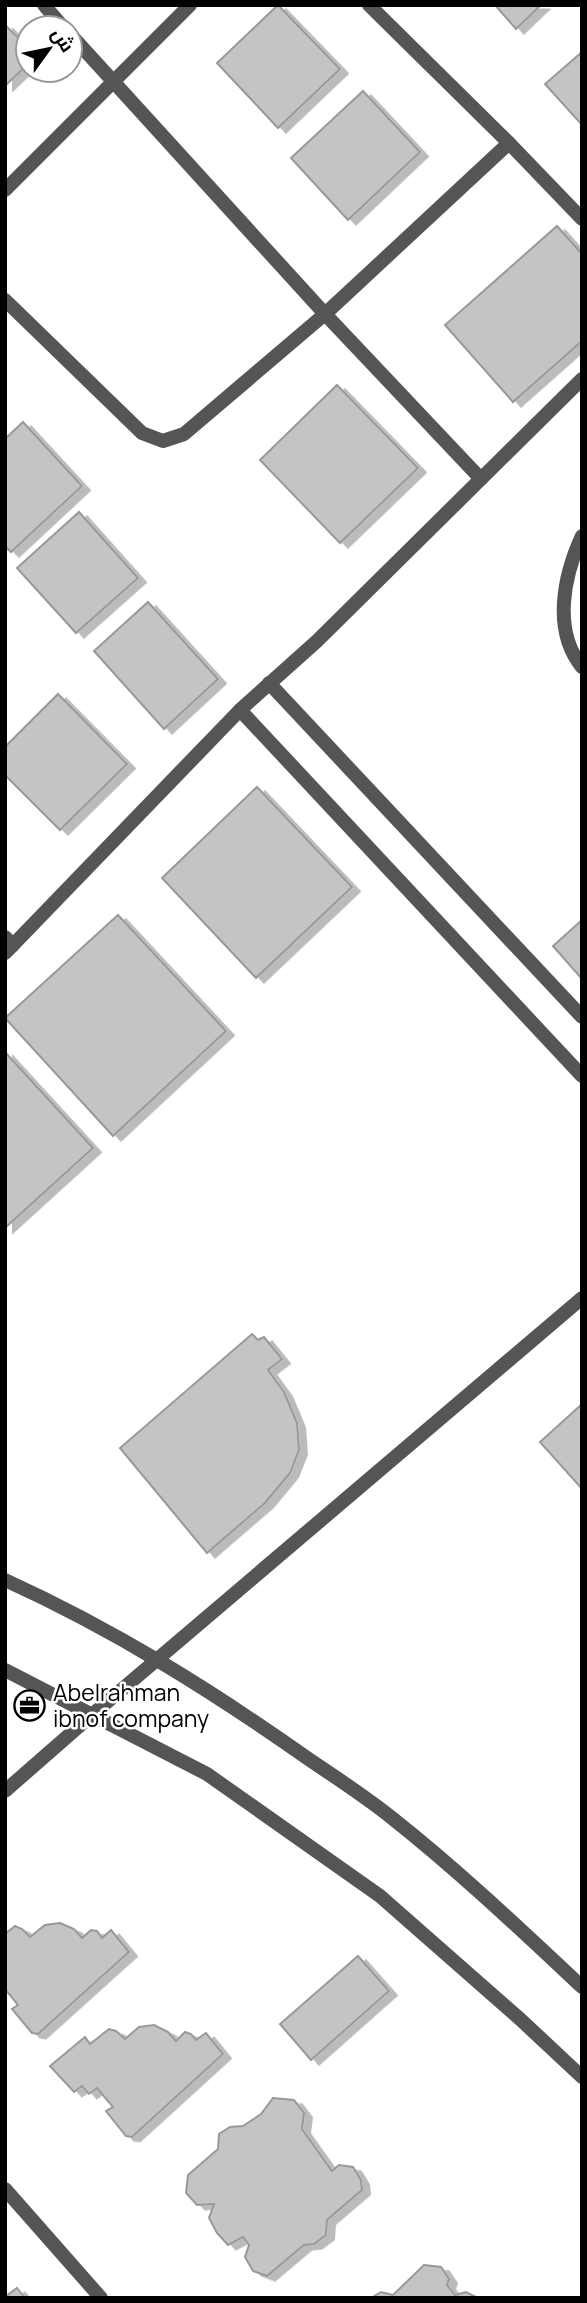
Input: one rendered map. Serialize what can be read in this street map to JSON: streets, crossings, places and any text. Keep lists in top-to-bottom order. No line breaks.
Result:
{"places":{"office":["Abelrahman ibnof company"]},"north":"top right"}
